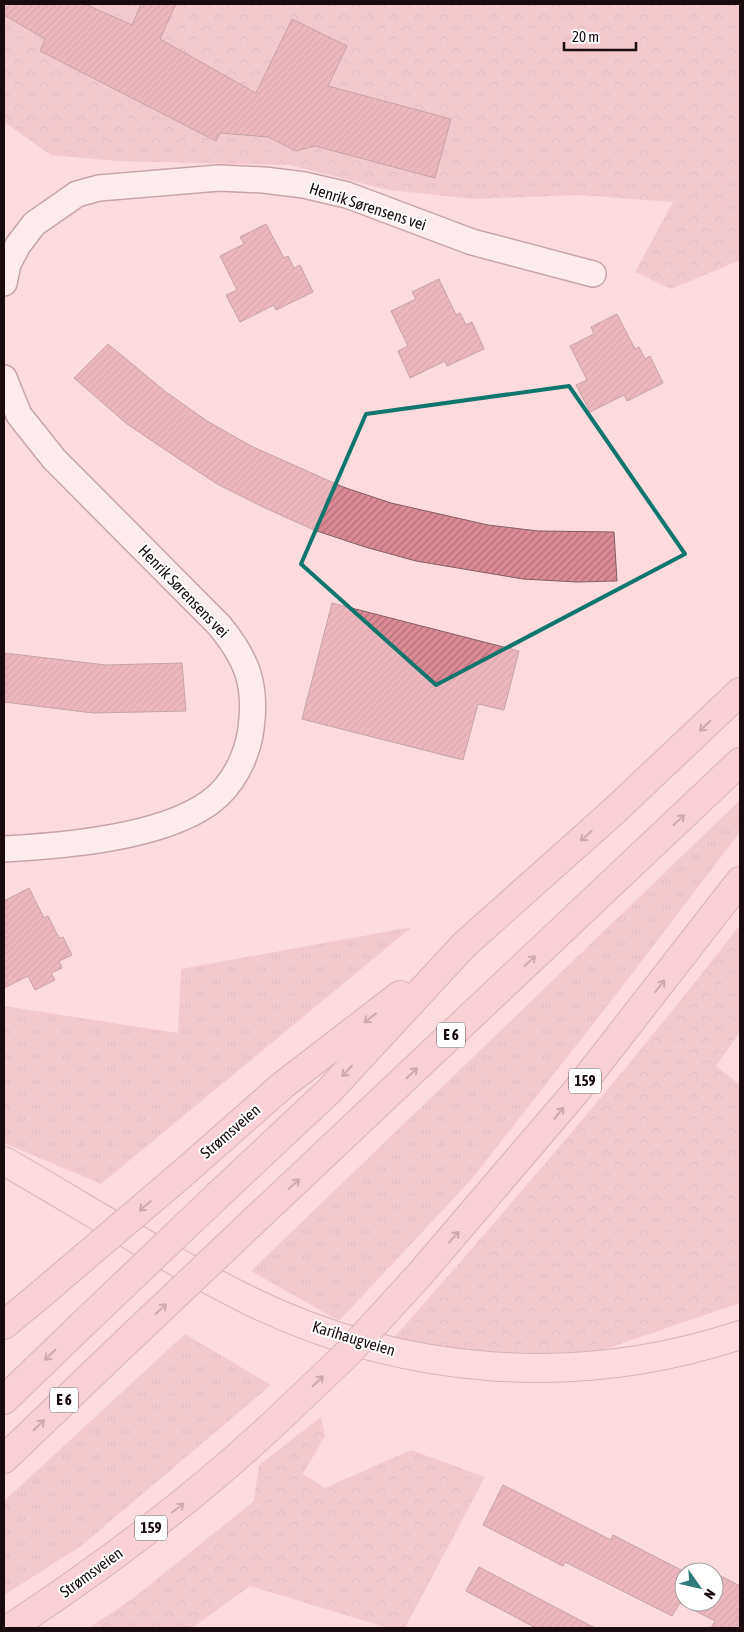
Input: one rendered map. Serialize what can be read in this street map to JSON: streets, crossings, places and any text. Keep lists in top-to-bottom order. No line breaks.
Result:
{"streets":{"highway":["E 6","159","Strømsveien"],"main road":["Karihaugveien"],"street":["Henrik Sørensens vei"]},"crossings":[["E 6","Strømsveien"]],"scale_bar":"20 m","north":"bottom right"}
